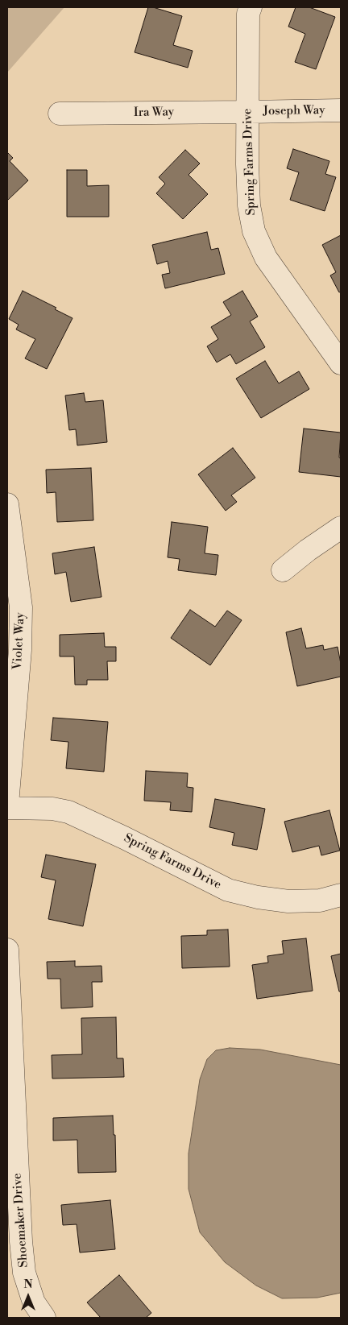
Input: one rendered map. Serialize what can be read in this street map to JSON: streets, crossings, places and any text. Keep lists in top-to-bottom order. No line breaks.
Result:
{"streets":{"street":["Joseph Way","Ira Way","Spring Farms Drive","Violet Way","Shoemaker Drive"]},"crossings":[["Joseph Way","Ira Way"],["Joseph Way","Spring Farms Drive"],["Ira Way","Spring Farms Drive"]],"north":"top"}
